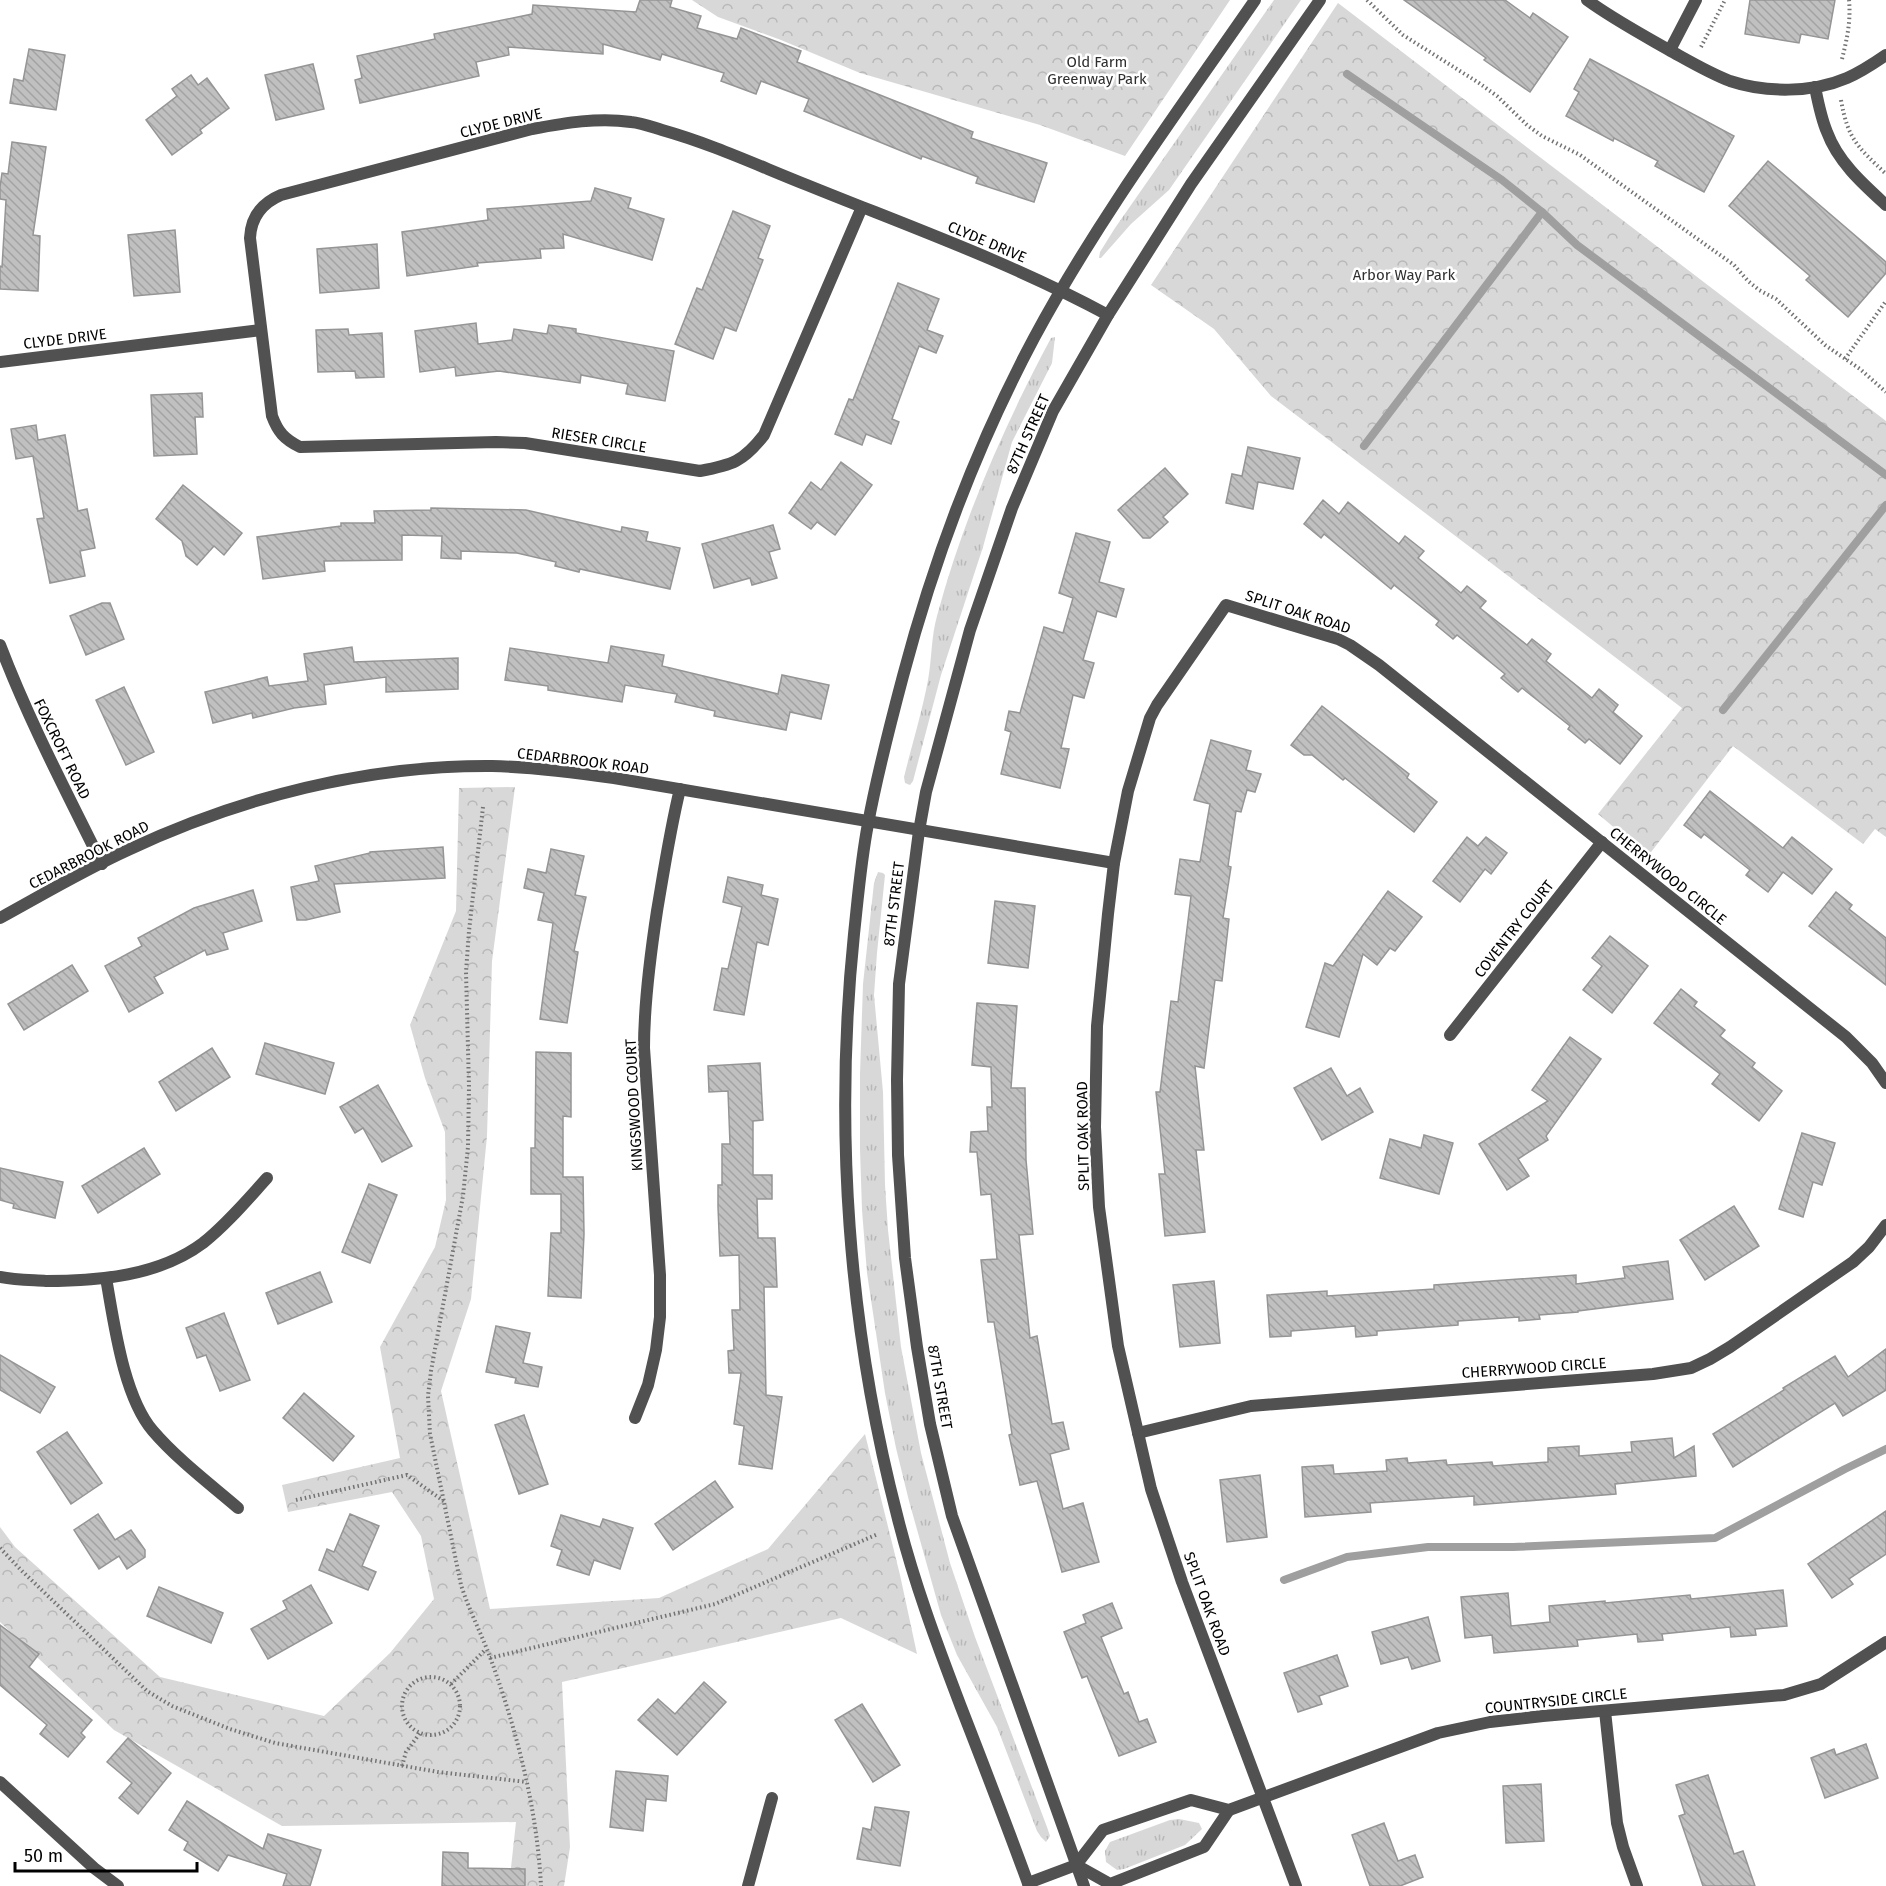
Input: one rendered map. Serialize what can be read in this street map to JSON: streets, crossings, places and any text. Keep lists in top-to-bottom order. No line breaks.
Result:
{"streets":{"street":["CLYDE DRIVE","87TH STREET","RIESER CIRCLE","SPLIT OAK ROAD","FOXCROFT ROAD","CEDARBROOK ROAD","CHERRYWOOD CIRCLE","COVENTRY COURT","KINGSWOOD COURT","COUNTRYSIDE CIRCLE"]},"crossings":[["CLYDE DRIVE","87TH STREET"],["CLYDE DRIVE","RIESER CIRCLE"],["87TH STREET","CEDARBROOK ROAD"],["SPLIT OAK ROAD","CEDARBROOK ROAD"],["SPLIT OAK ROAD","CHERRYWOOD CIRCLE"],["SPLIT OAK ROAD","COUNTRYSIDE CIRCLE"],["FOXCROFT ROAD","CEDARBROOK ROAD"],["CEDARBROOK ROAD","KINGSWOOD COURT"],["CHERRYWOOD CIRCLE","COVENTRY COURT"]],"parks":["Old Farm Greenway Park","Arbor Way Park"],"scale_bar":"50 m"}
